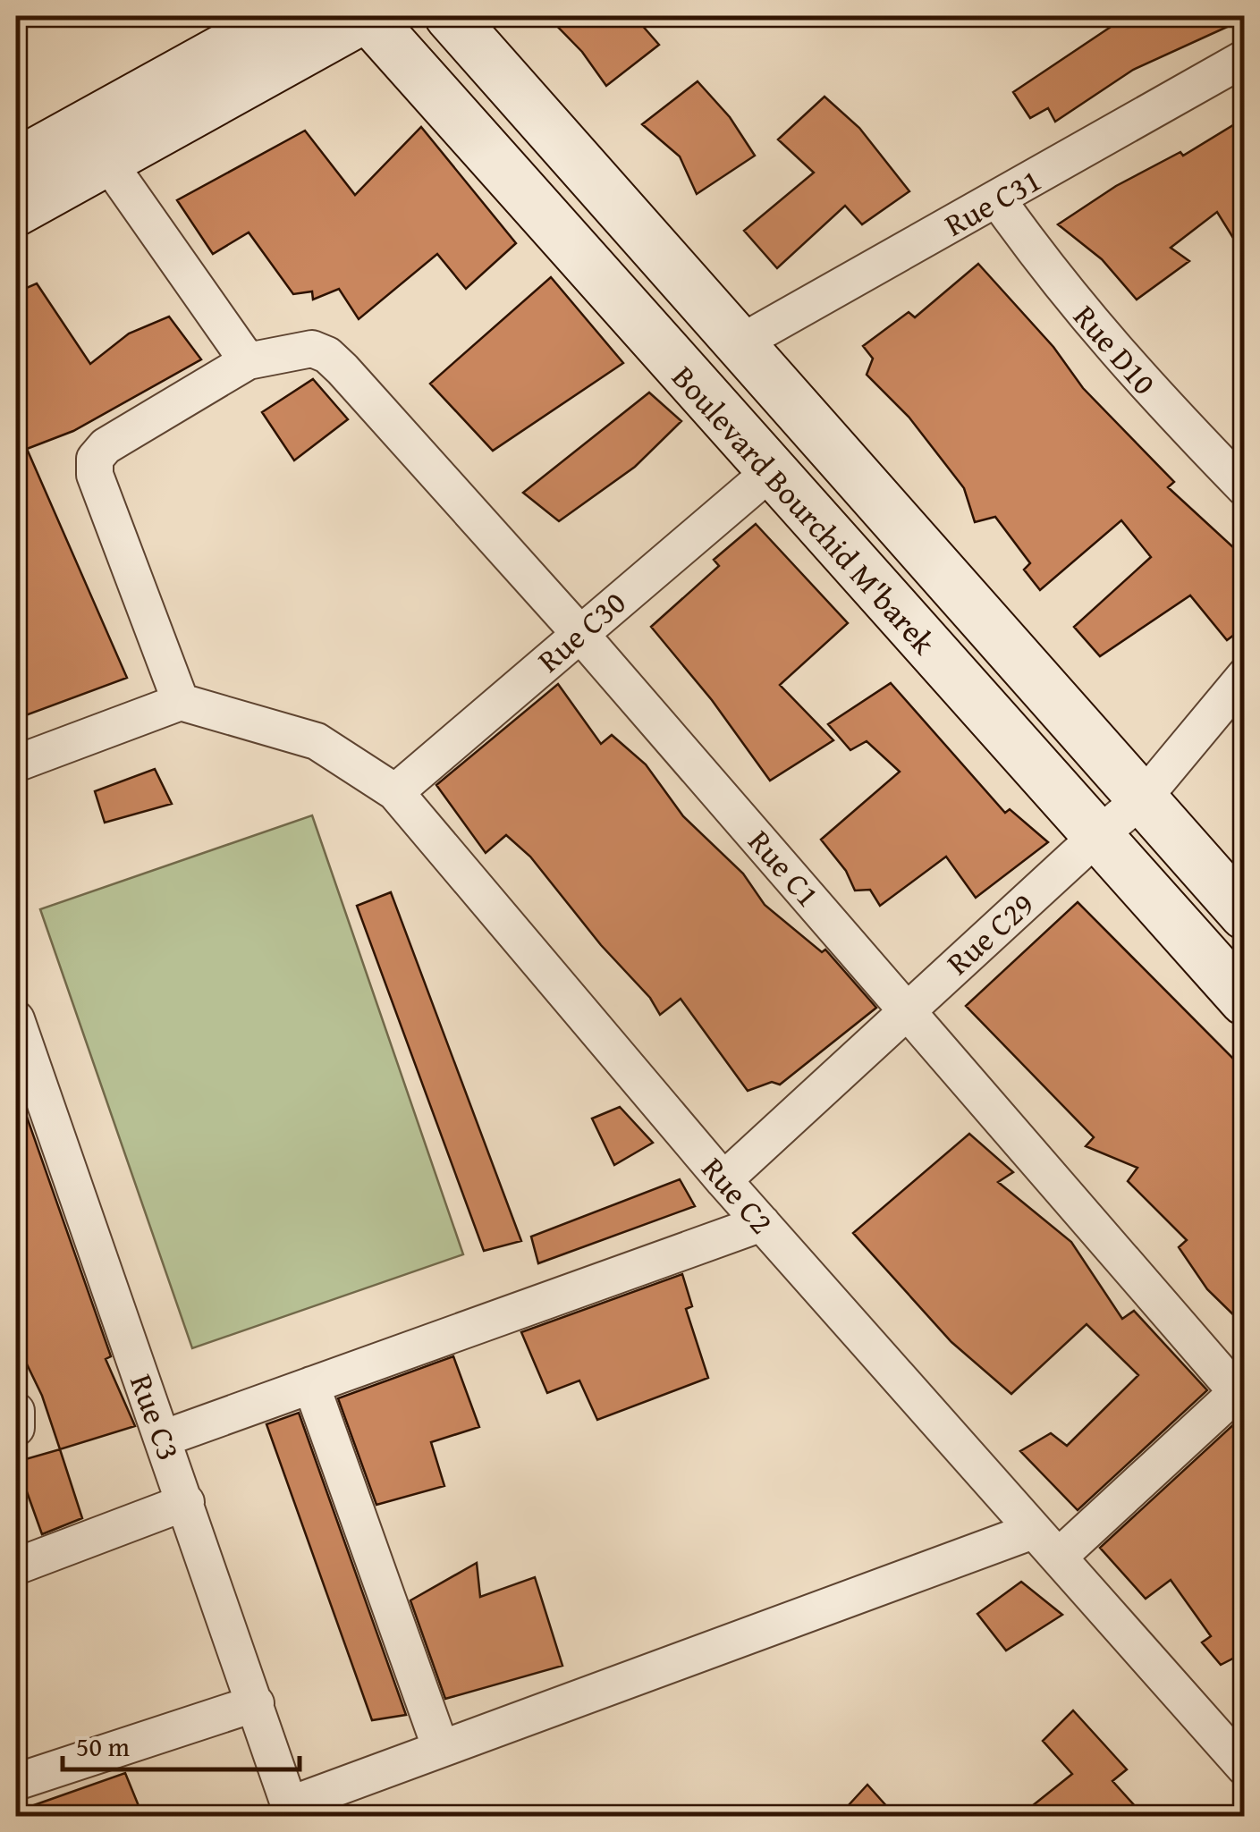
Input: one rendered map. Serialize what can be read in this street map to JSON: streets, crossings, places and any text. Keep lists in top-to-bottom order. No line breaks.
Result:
{"streets":{"main road":["Boulevard Bourchid M'barek"],"street":["Rue C31","Rue D10","Rue C30","Rue C1","Rue C29","Rue C2","Rue C3"]},"crossings":[["Rue C31","Rue D10"],["Rue C31","Boulevard Bourchid M'barek"],["Boulevard Bourchid M'barek","Rue C30"],["Boulevard Bourchid M'barek","Rue C29"],["Rue C30","Rue C1"],["Rue C30","Rue C2"],["Rue C1","Rue C29"],["Rue C29","Rue C2"]],"scale_bar":"50 m"}
